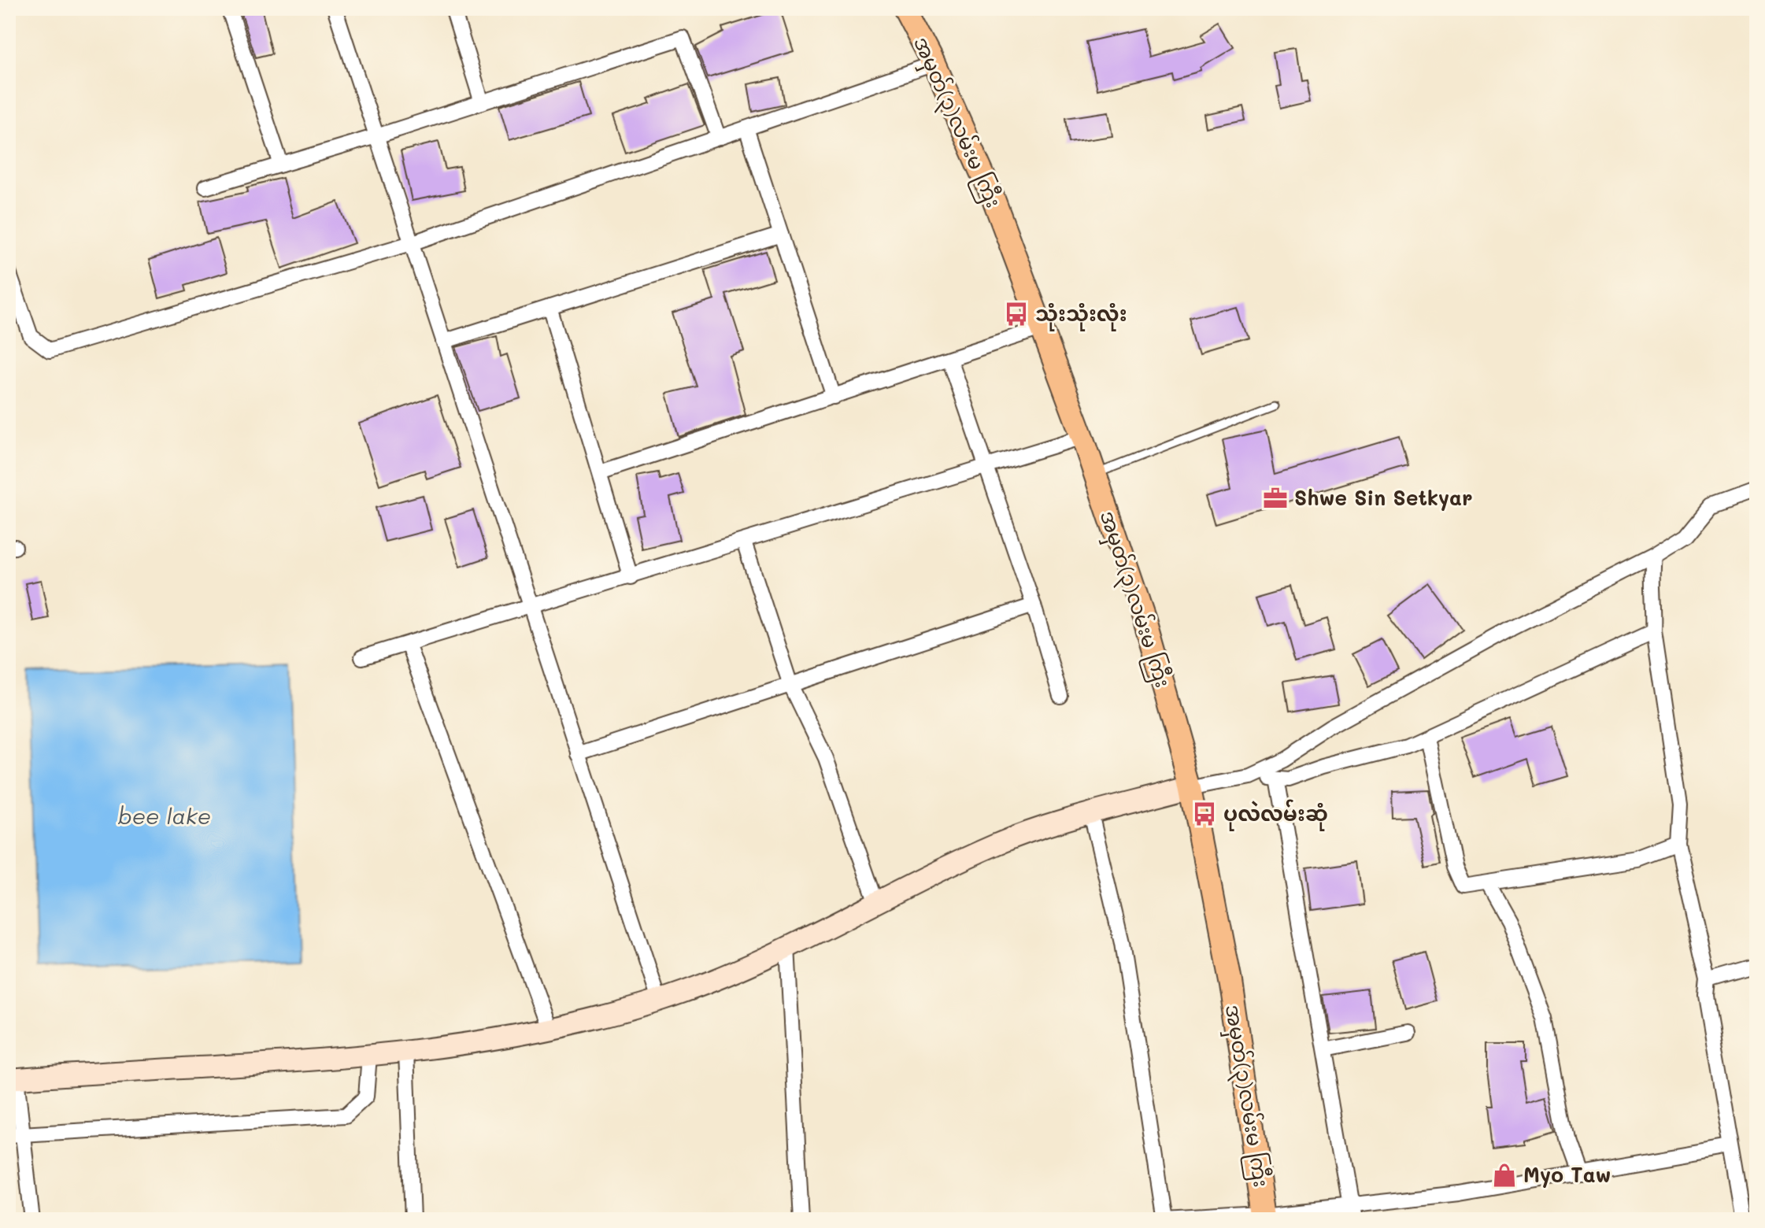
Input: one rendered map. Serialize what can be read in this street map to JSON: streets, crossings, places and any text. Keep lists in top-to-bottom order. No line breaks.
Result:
{"streets":{"main road":["အမှတ်(၃)လမ်းမ ကြီး"]},"water":["bee lake"],"places":{"bus stop":["သုံးသုံးလုံး","ပုလဲလမ်းဆုံ"],"office":["Shwe Sin Setkyar"],"shop":["Myo Taw"]}}
